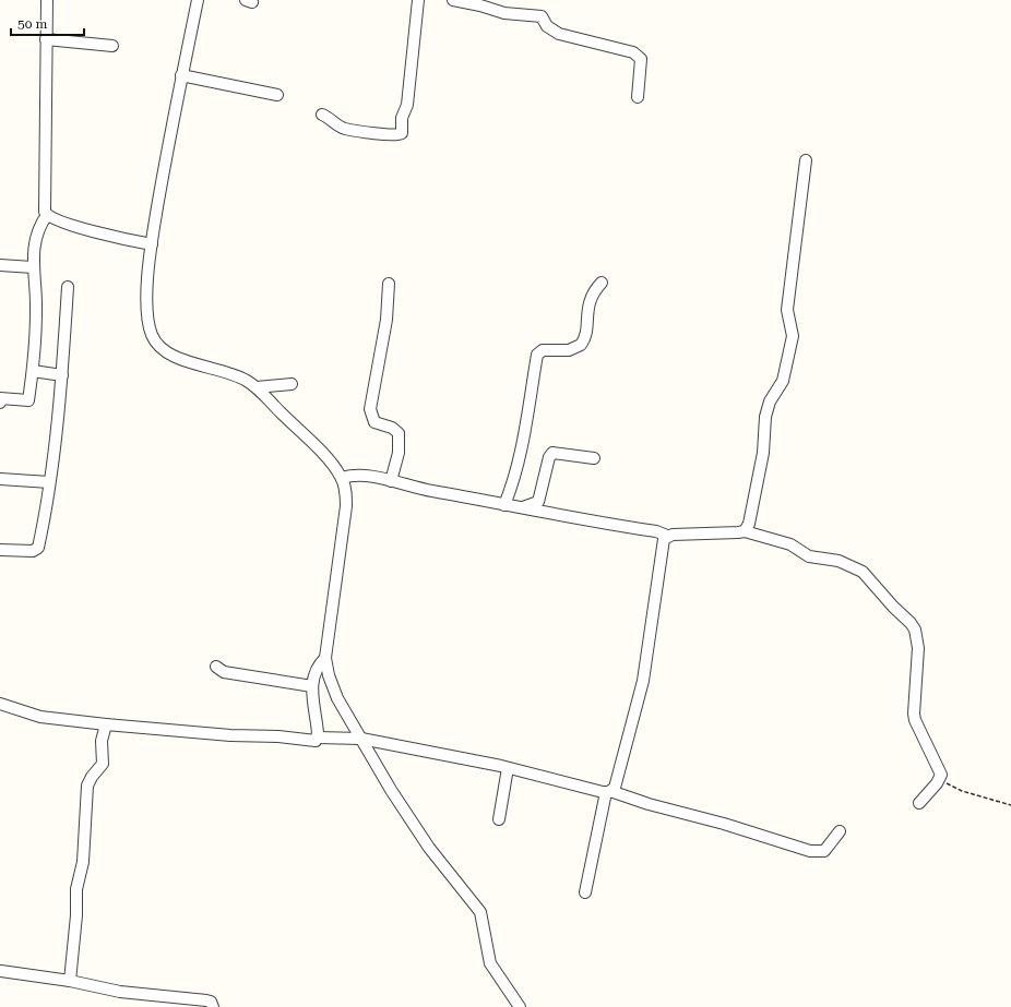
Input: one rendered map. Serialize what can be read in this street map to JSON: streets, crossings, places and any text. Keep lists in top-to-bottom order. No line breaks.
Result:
{"scale_bar":"50 m"}
